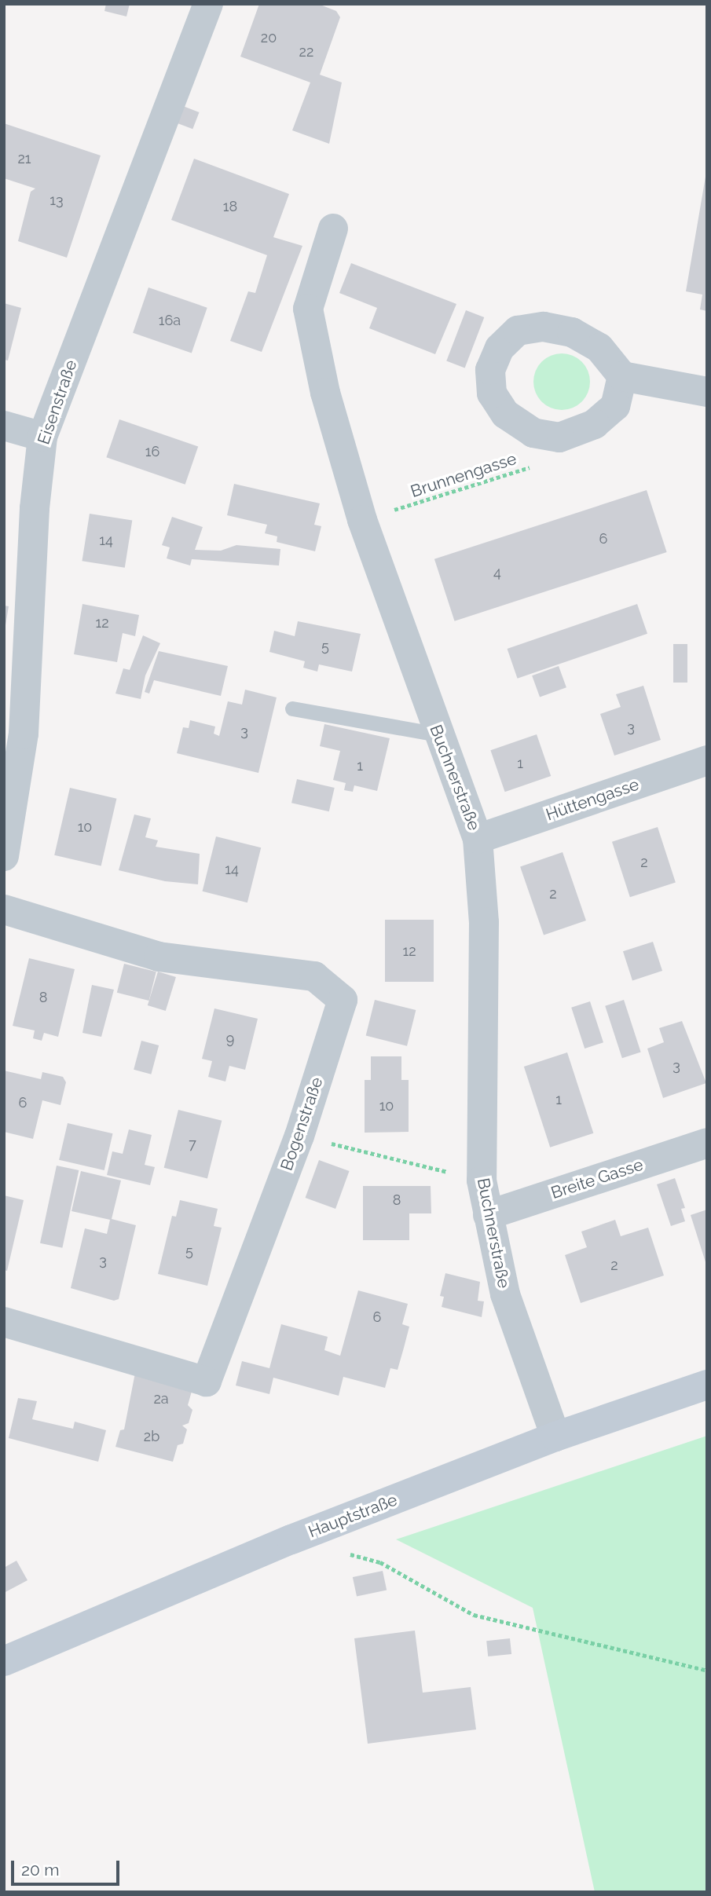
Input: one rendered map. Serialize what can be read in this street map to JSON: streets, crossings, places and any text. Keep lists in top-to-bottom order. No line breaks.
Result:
{"streets":{"main road":["Hauptstraße"],"street":["Eisenstraße","Buchnerstraße","Hüttengasse","Bogenstraße","Breite Gasse"],"path":["Brunnengasse"]},"crossings":[["Brunnengasse","Buchnerstraße"],["Buchnerstraße","Hüttengasse"],["Buchnerstraße","Breite Gasse"],["Buchnerstraße","Hauptstraße"]],"house_numbers":["20","22","21","13","18","16a","16","6","14","4","12","5","3","3","1","1","10","2","14","2","12","8","9","3","1","6","10","7","8","5","3","2","6","2a","2b"],"scale_bar":"20 m"}
